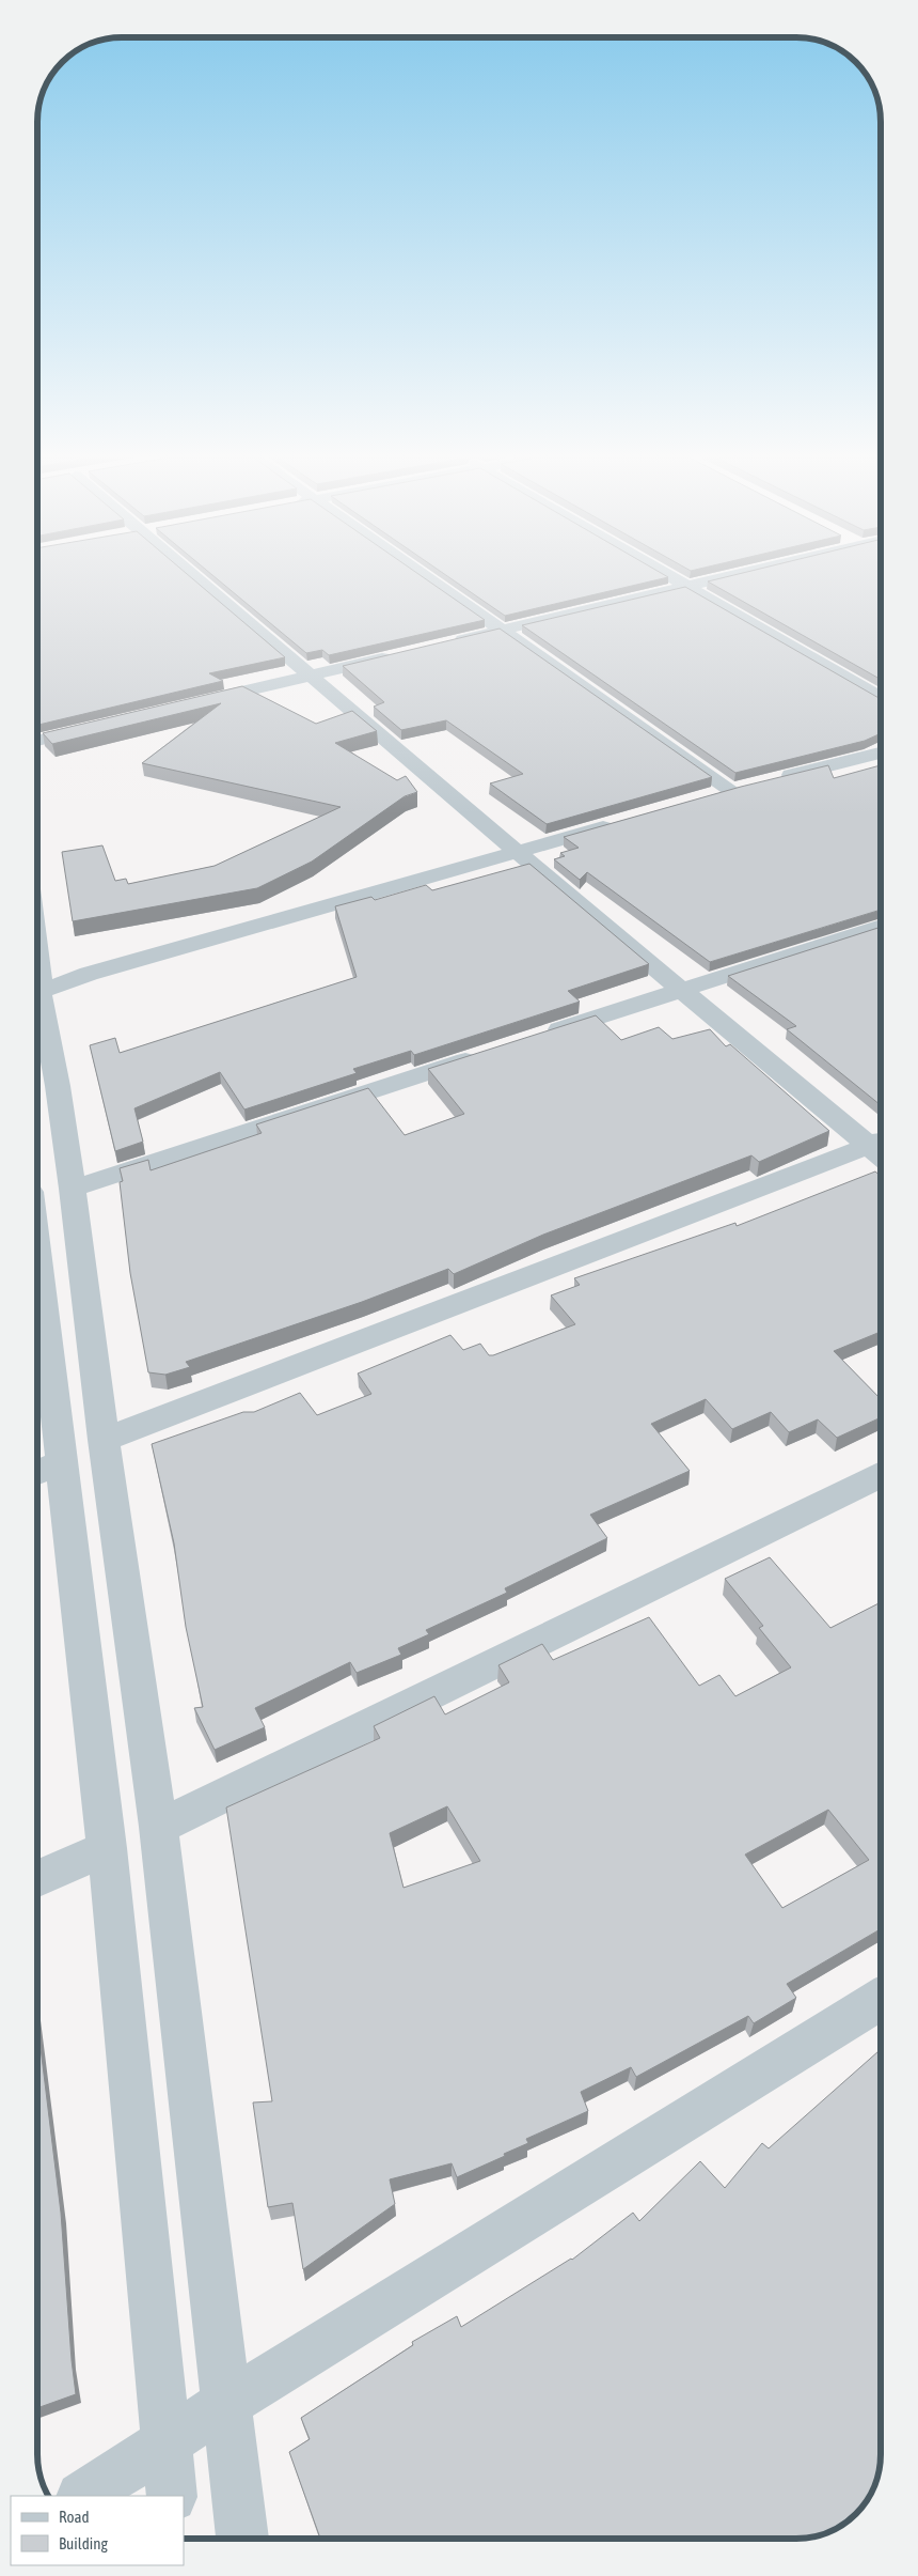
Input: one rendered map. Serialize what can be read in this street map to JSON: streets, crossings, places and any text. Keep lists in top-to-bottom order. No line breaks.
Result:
{"legend":["Road","Building"]}
